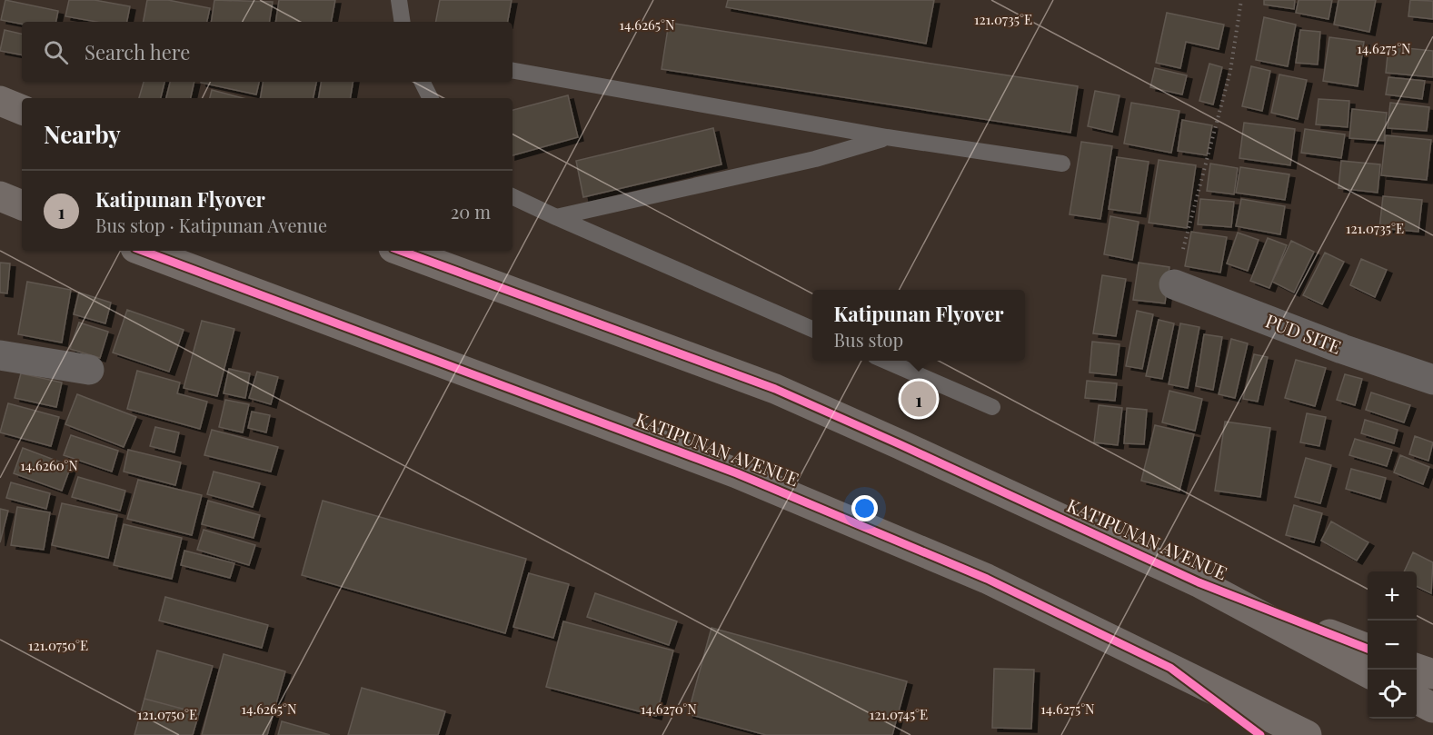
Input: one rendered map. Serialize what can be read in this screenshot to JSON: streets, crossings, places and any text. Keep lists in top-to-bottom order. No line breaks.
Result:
{"streets":{"main road":["KATIPUNAN AVENUE"],"street":["PUD SITE"]},"page":{"search":"Search here","heading":"Nearby","list":[{"mark":"1","name":"Katipunan Flyover","note":"Bus stop · Katipunan Avenue","value":"20 m"}],"popup":["Katipunan Flyover","Bus stop"],"pins":"1","map_buttons":["+","−"]},"coordinates":["121.0735°E","14.6265°N","14.6275°N","14.6260°N","121.0750°E","14.6270°N","121.0745°E"]}
